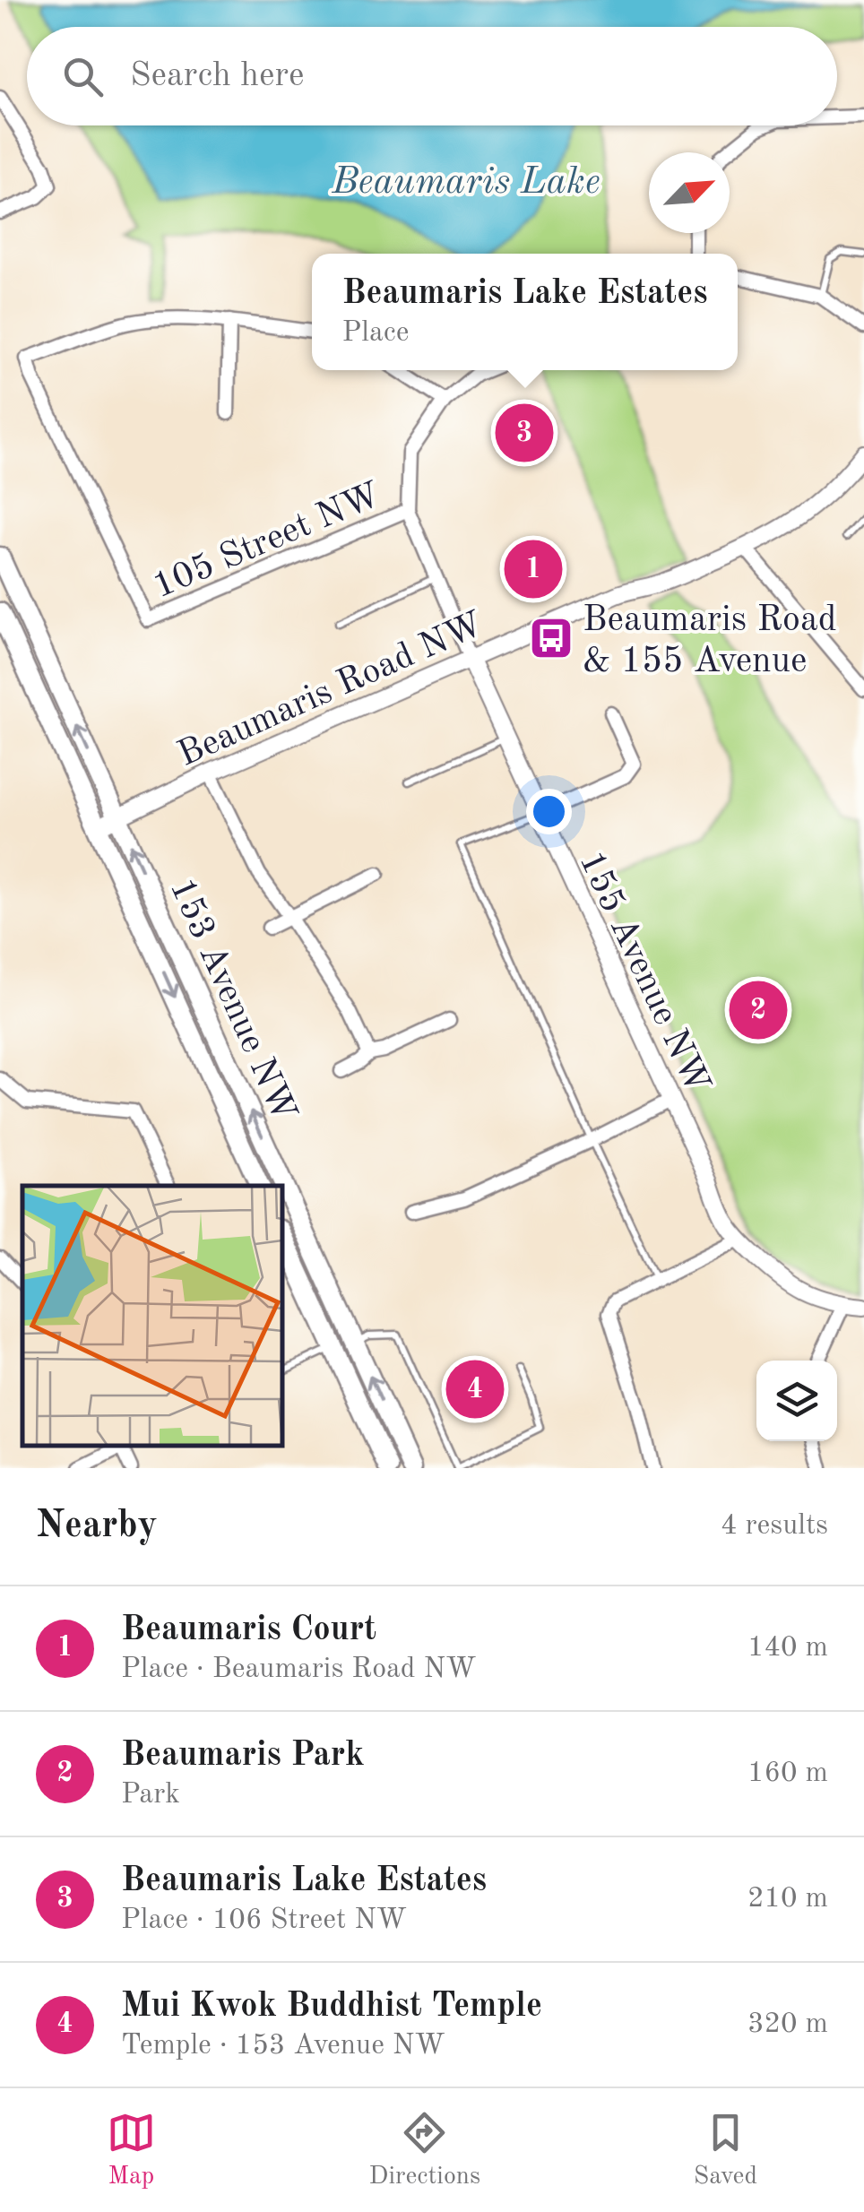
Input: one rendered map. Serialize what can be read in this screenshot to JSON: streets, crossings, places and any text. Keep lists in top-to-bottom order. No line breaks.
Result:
{"streets":{"main road":["153 Avenue NW"],"street":["105 Street NW","Beaumaris Road NW","155 Avenue NW"]},"crossings":[["105 Street NW","155 Avenue NW"],["Beaumaris Road NW","155 Avenue NW"],["Beaumaris Road NW","153 Avenue NW"]],"water":["Beaumaris Lake"],"places":{"bus stop":["Beaumaris Road & 155 Avenue"]},"north":"top right","page":{"search":"Search here","popup":["Beaumaris Lake Estates","Place"],"pins":["3","1","2","4"],"heading":["Nearby","4 results"],"list":[{"mark":"1","name":"Beaumaris Court","note":"Place · Beaumaris Road NW","value":"140 m"},{"mark":"2","name":"Beaumaris Park","note":"Park","value":"160 m"},{"mark":"3","name":"Beaumaris Lake Estates","note":"Place · 106 Street NW","value":"210 m"},{"mark":"4","name":"Mui Kwok Buddhist Temple","note":"Temple · 153 Avenue NW","value":"320 m"}],"nav":["Map","Directions","Saved"]}}
